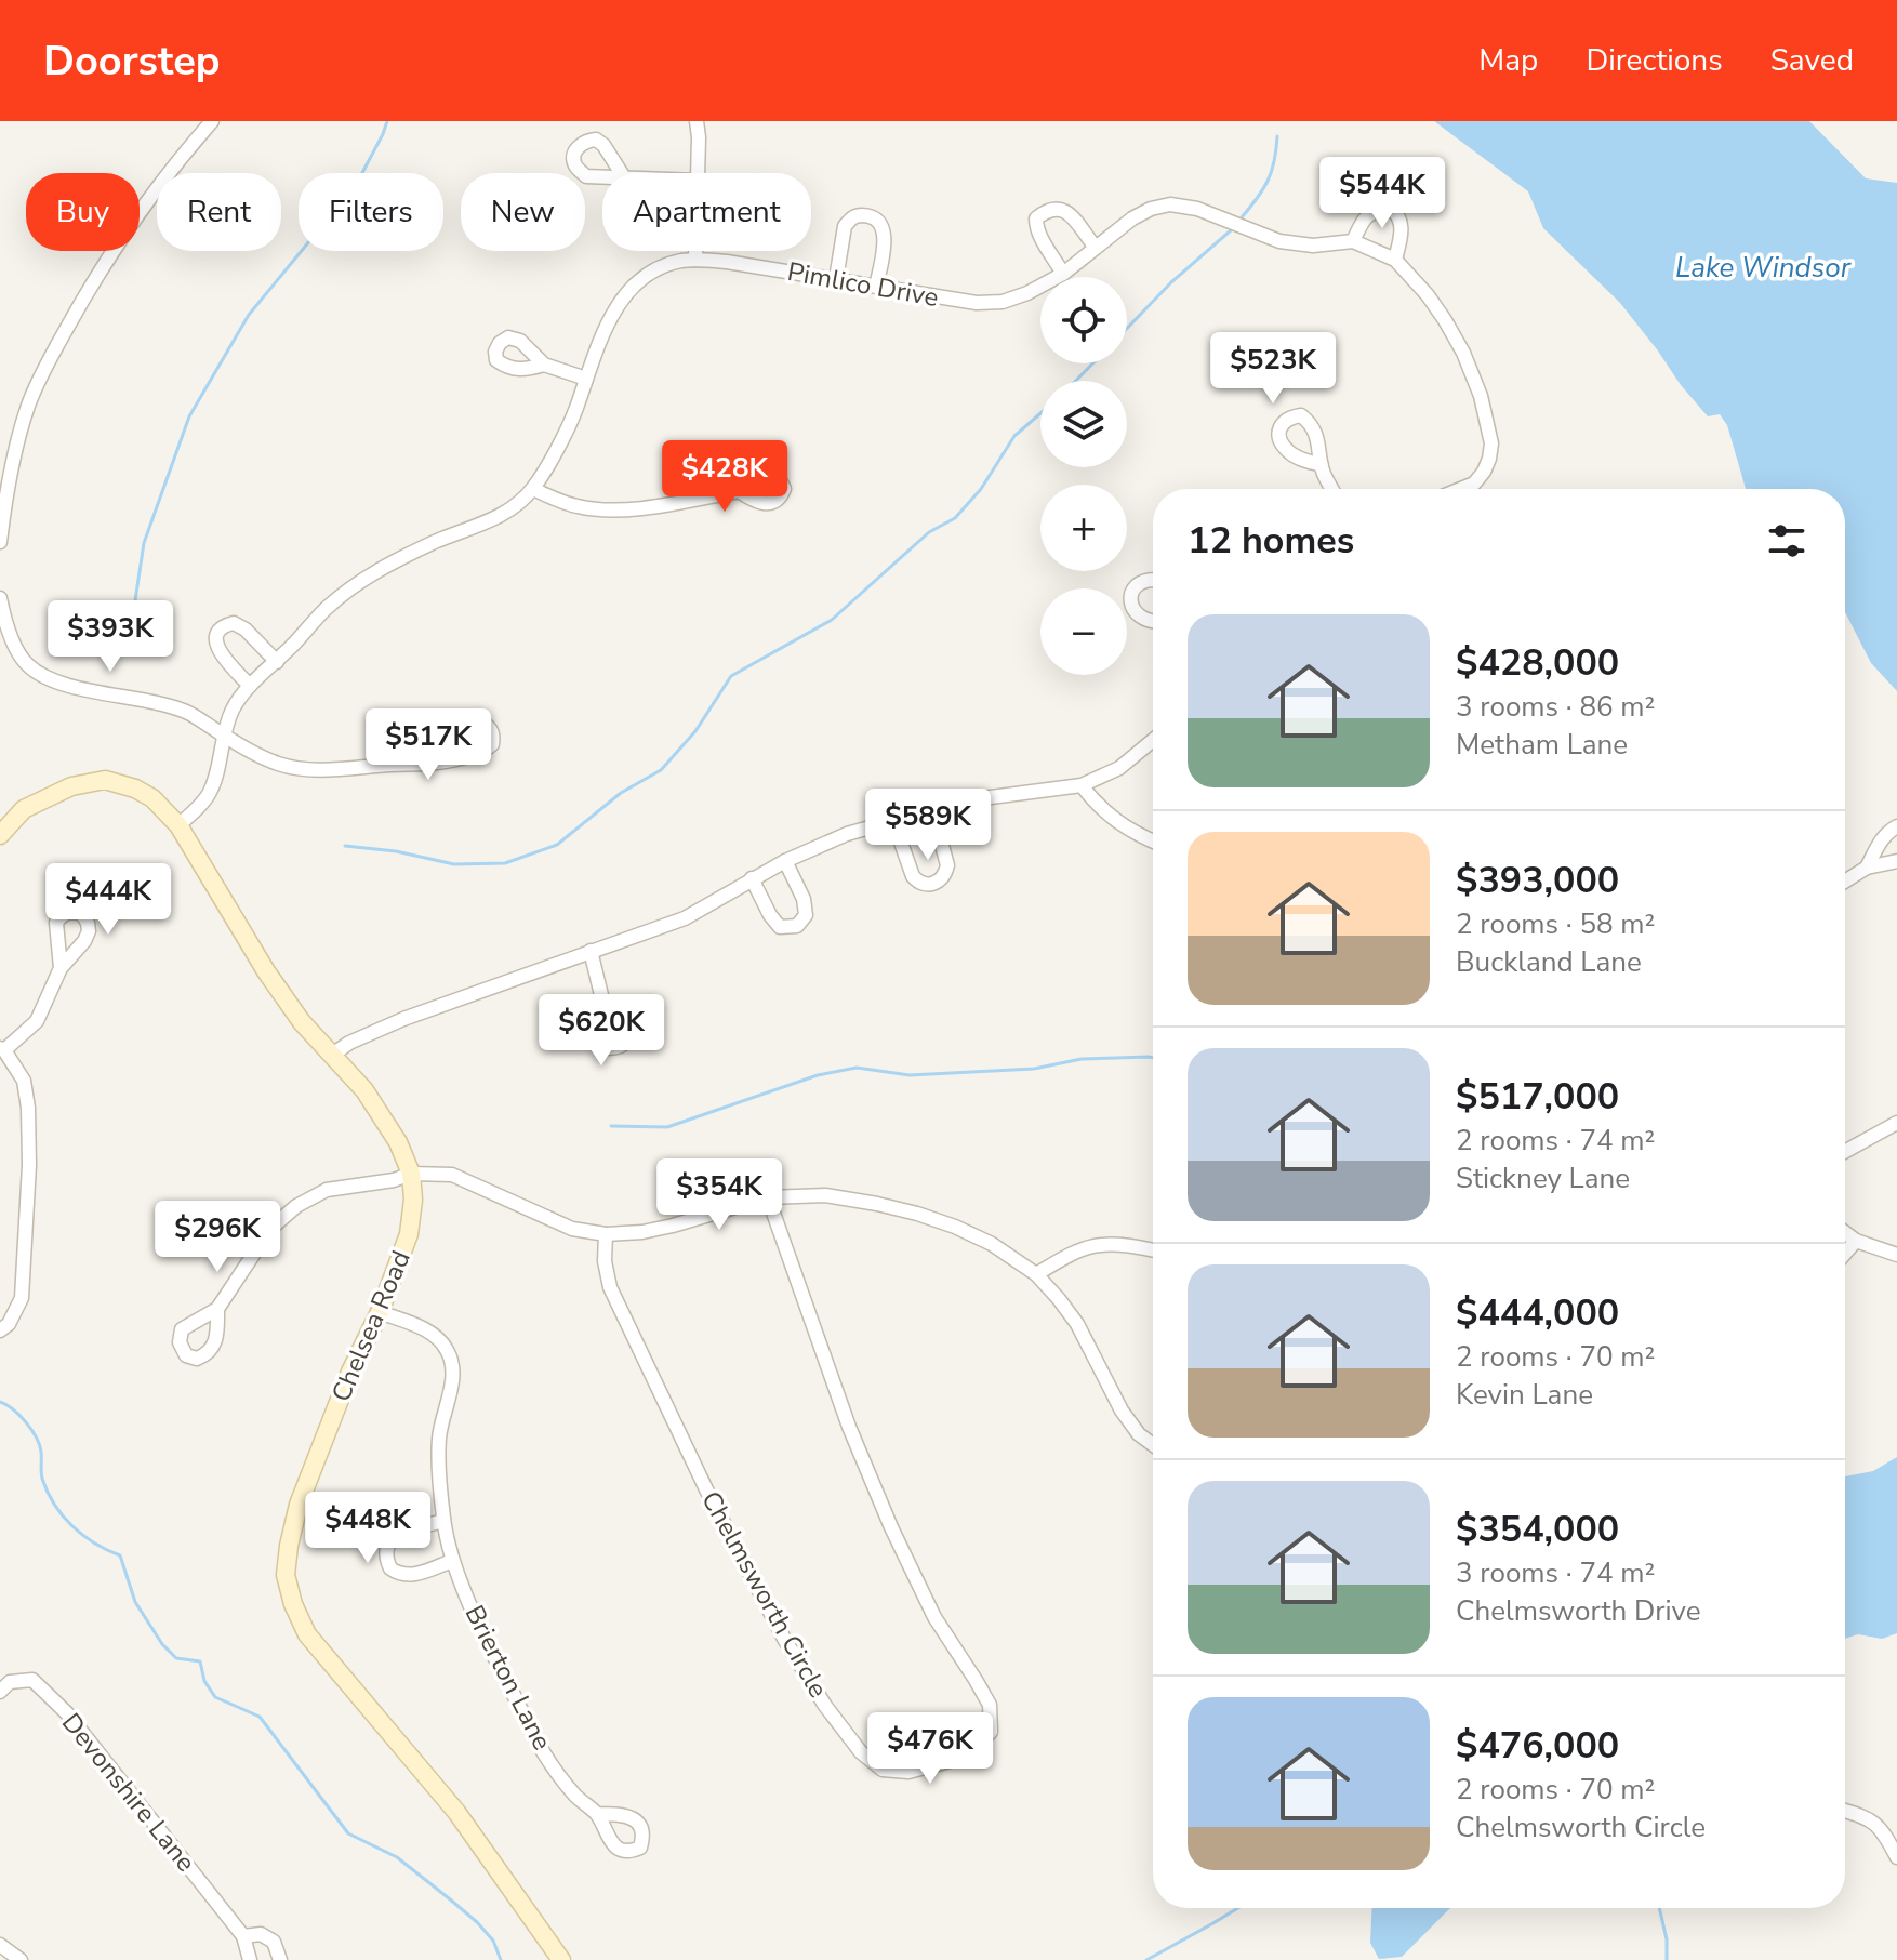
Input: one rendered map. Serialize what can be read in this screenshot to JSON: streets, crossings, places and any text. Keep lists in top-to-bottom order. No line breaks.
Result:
{"streets":{"street":["Pimlico Drive","Chelsea Road","Chelmsworth Circle","Brierton Lane","Devonshire Lane"]},"crossings":[["Pimlico Drive","Chelsea Road"],["Chelsea Road","Brierton Lane"]],"water":["Lake Windsor"],"page":{"header":"Doorstep","nav":["Map","Directions","Saved"],"price":["$544K","$523K","$428K","$393K","$517K","$589K","$444K","$620K","$354K","$296K","$448K","$476K"],"chip":["Buy","Rent","Filters","New","Apartment"],"map_buttons":["+","−"],"heading":"12 homes","list":[{"name":"$428,000","note":"3 rooms · 86 m² · Metham Lane"},{"name":"$393,000","note":"2 rooms · 58 m² · Buckland Lane"},{"name":"$517,000","note":"2 rooms · 74 m² · Stickney Lane"},{"name":"$444,000","note":"2 rooms · 70 m² · Kevin Lane"},{"name":"$354,000","note":"3 rooms · 74 m² · Chelmsworth Drive"},{"name":"$476,000","note":"2 rooms · 70 m² · Chelmsworth Circle"}]}}
